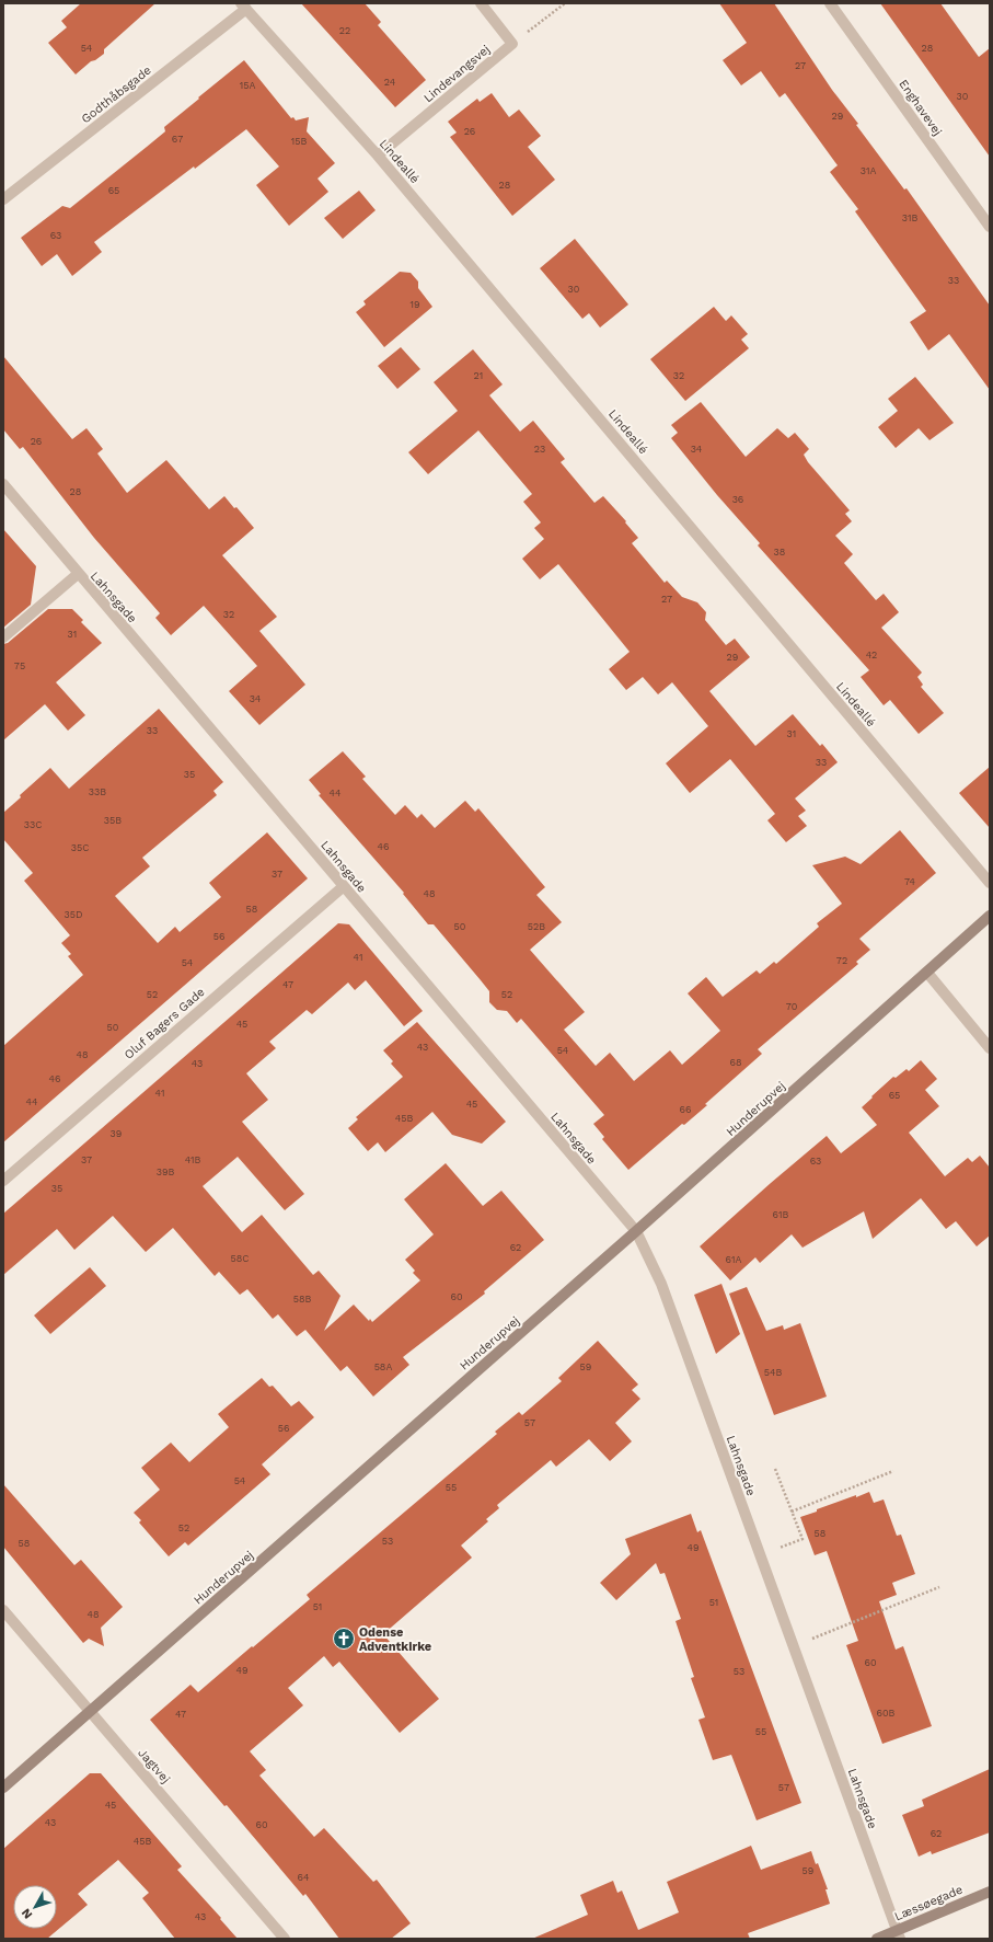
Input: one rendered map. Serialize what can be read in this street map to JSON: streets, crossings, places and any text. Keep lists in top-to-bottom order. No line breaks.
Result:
{"streets":{"street":["Lindevangsvej","Godthåbsgade","Enghavevej","Lindeallé","Lahnsgade","Oluf Bagers Gade","Hunderupvej","Jagtvej","Læssøegade"]},"crossings":[["Lindevangsvej","Lindeallé"],["Godthåbsgade","Lindeallé"],["Lahnsgade","Oluf Bagers Gade"],["Lahnsgade","Hunderupvej"],["Lahnsgade","Læssøegade"],["Hunderupvej","Jagtvej"]],"places":{"church":["Odense Adventkirke"]},"house_numbers":["22","54","28","27","24","15A","30","29","26","67","15B","31A","28","65","31B","63","33","30","19","21","32","26","23","34","28","36","38","27","32","31","42","29","75","34","33","31","33","35","33B","44","35B","33C","46","35C","37","74","48","58","35D","50","52B","56","41","72","54","47","52","52","70","45","50","43","54","48","68","43","46","41","65","44","45","66","45B","39","37","41B","63","39B","35","61B","62","58C","61A","60","58B","58A","59","54B","57","56","54","55","52","58","53","58","49","51","51","48","60","49","53","60B","47","55","57","45","43","60","62","45B","59","64","43"],"north":"bottom left"}
